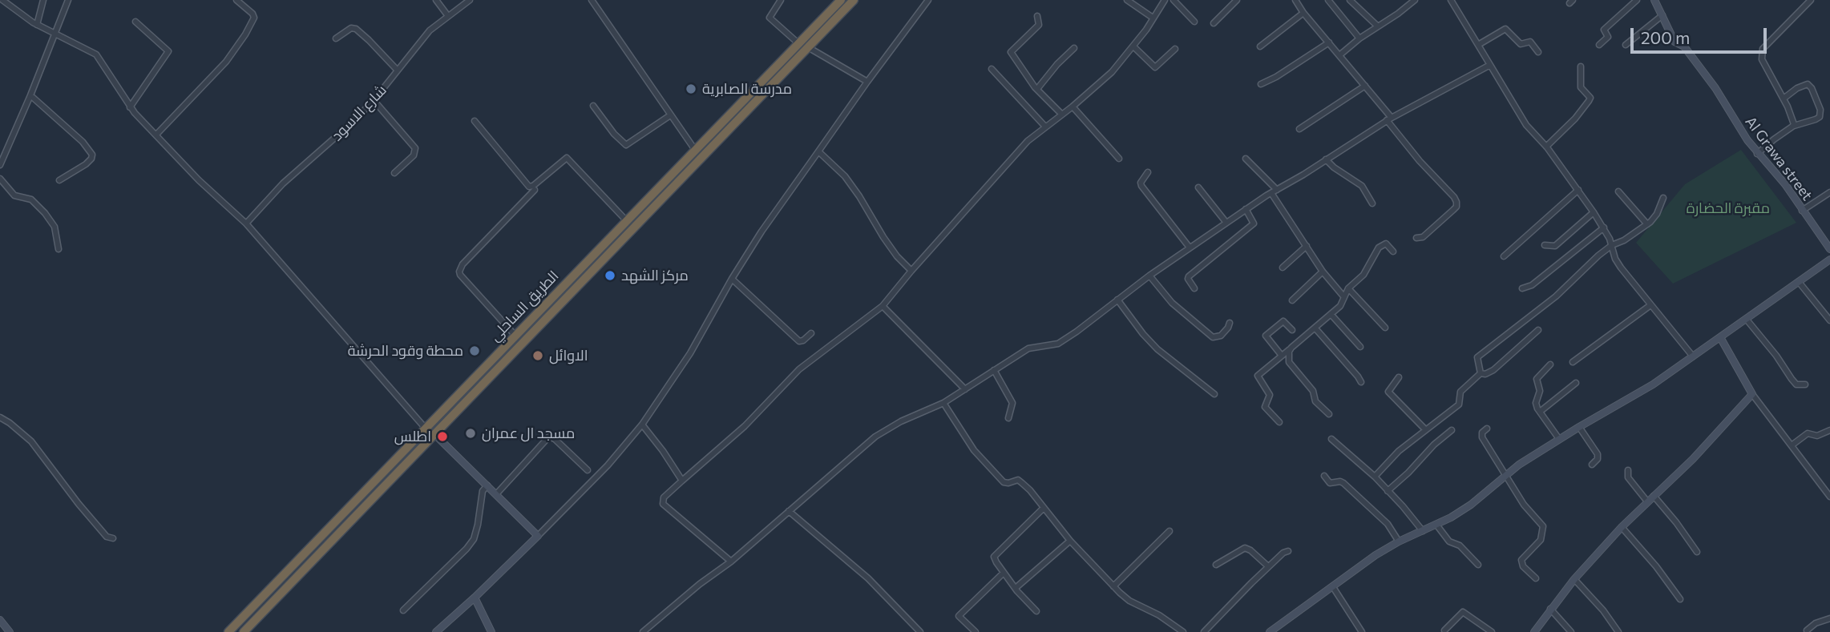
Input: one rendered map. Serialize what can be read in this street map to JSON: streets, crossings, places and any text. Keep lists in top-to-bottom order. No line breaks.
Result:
{"streets":{"highway":["الطريق الساحلي"],"street":["شارع الاسود","Al Grawa street"]},"parks":["مقبرة الحضارة"],"places":["مدرسة الصابرية","مركز الشهد","محطة وقود الحرشة","الاوائل","مسجد ال عمران","اطلس"],"scale_bar":"200 m"}
